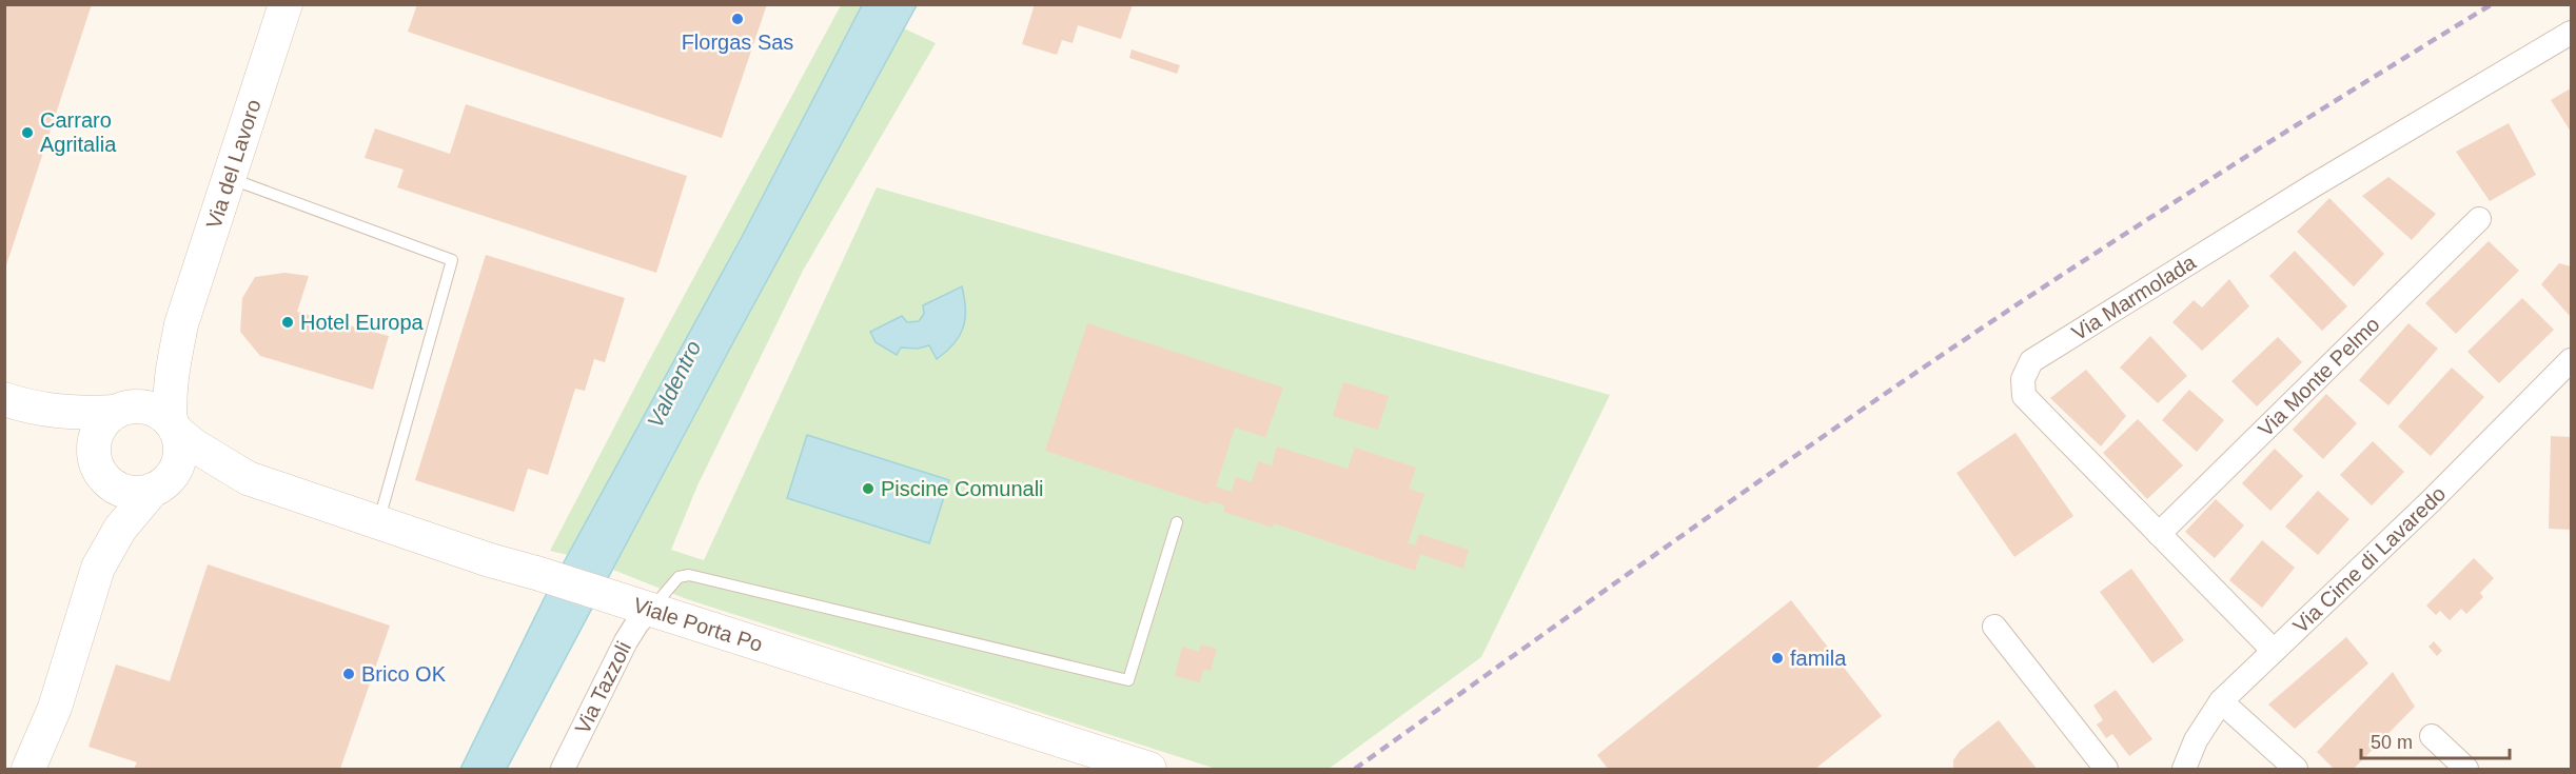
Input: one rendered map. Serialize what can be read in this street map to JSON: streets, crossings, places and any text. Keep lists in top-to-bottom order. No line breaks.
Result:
{"streets":{"main road":["Via del Lavoro","Viale Porta Po"],"street":["Via Marmolada","Via Monte Pelmo","Via Cime di Lavaredo","Via Tazzoli"]},"crossings":[["Via Marmolada","Via Monte Pelmo"],["Via Marmolada","Via Cime di Lavaredo"],["Viale Porta Po","Via Tazzoli"]],"water":["Valdentro"],"places":["Florgas Sas","Carraro Agritalia","Hotel Europa","Piscine Comunali","famila","Brico OK"],"scale_bar":"50 m"}
